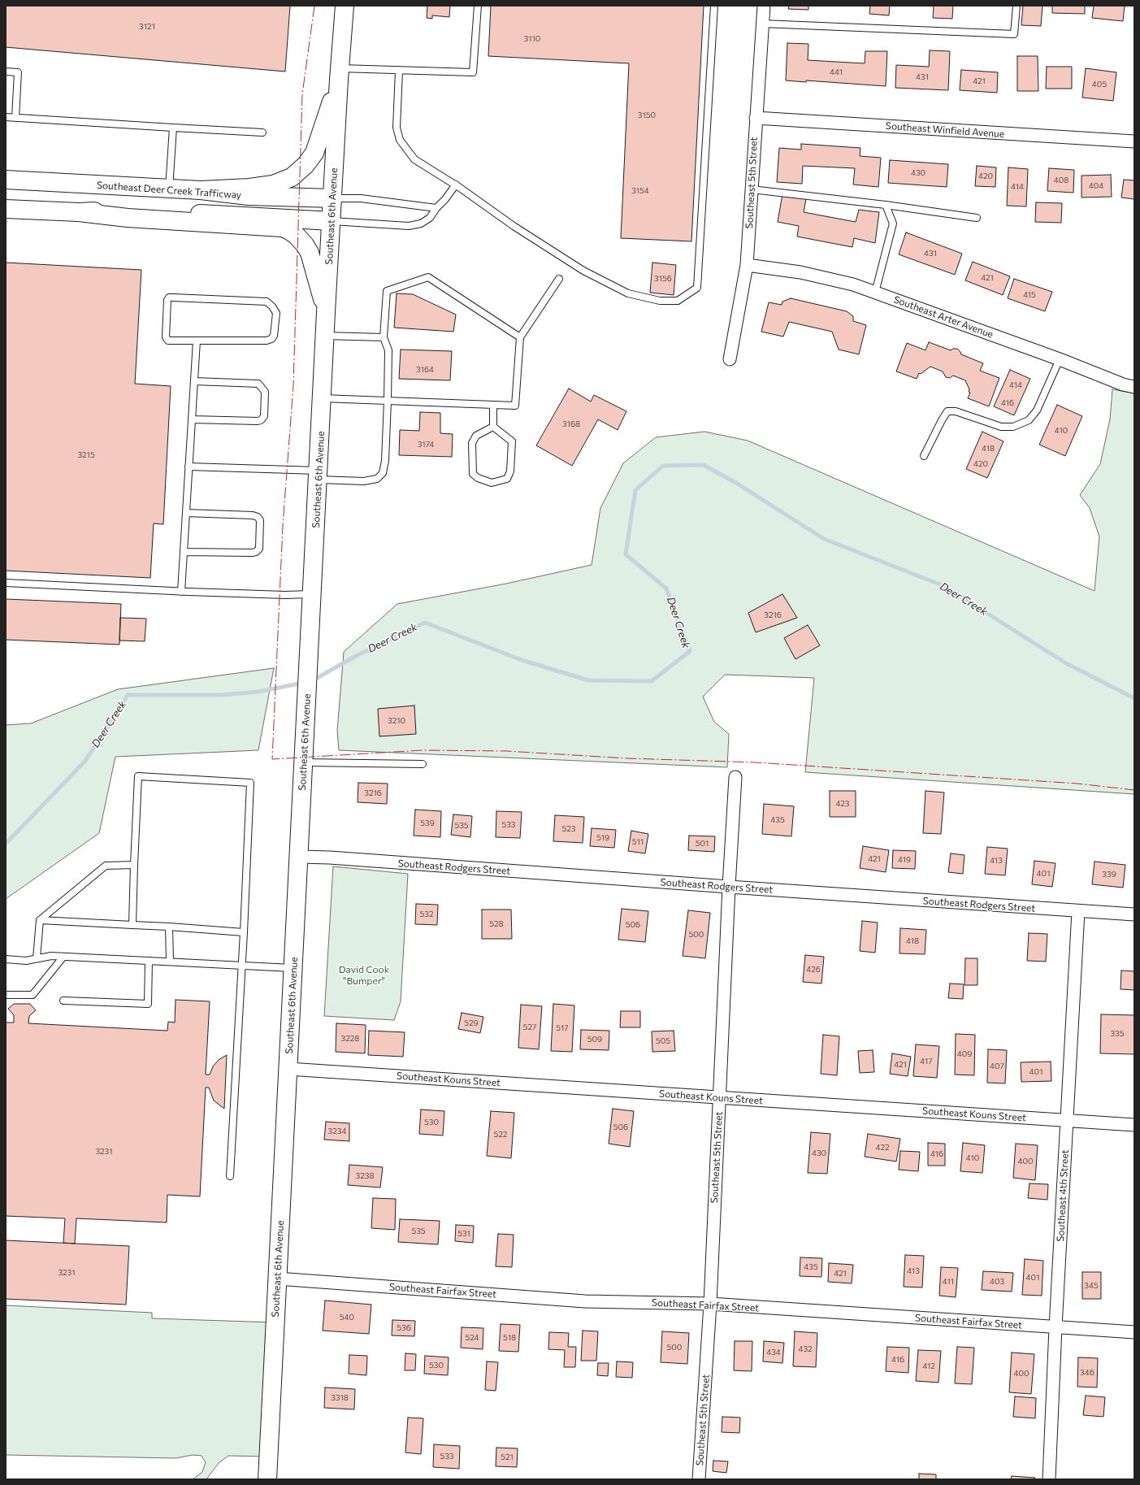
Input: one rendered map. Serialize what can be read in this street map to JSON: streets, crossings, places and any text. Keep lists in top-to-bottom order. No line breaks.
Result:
{"streets":{"main road":["Southeast Deer Creek Trafficway","Southeast 6th Avenue"],"street":["Southeast Winfield Avenue","Southeast 5th Street","Southeast Arter Avenue","Southeast Rodgers Street","Southeast Kouns Street","Southeast 4th Street","Southeast Fairfax Street"]},"crossings":[["Southeast Winfield Avenue","Southeast 5th Street"],["Southeast 5th Street","Southeast Arter Avenue"],["Southeast 5th Street","Southeast Rodgers Street"],["Southeast 5th Street","Southeast Kouns Street"],["Southeast 5th Street","Southeast Fairfax Street"],["Southeast Deer Creek Trafficway","Southeast 6th Avenue"],["Southeast 6th Avenue","Southeast Rodgers Street"],["Southeast 6th Avenue","Southeast Kouns Street"],["Southeast 6th Avenue","Southeast Fairfax Street"],["Southeast Rodgers Street","Southeast 4th Street"],["Southeast Kouns Street","Southeast 4th Street"],["Southeast 4th Street","Southeast Fairfax Street"]],"water":["Deer Creek"],"parks":["David Cook \"Bumper\""],"house_numbers":["3121","3110","441","431","421","405","3150","430","420","408","404","414","3154","431","421","3156","415","3164","414","416","3168","410","3174","418","3215","420","3216","3210","3216","423","435","539","533","535","523","519","511","501","421","419","413","401","339","532","528","506","500","418","426","529","527","517","335","3228","509","505","409","417","421","407","401","530","506","3234","522","422","3231","430","416","410","400","3238","535","531","435","413","3231","421","401","411","403","345","540","536","524","518","500","432","434","416","530","412","346","400","3318","533","521"]}
